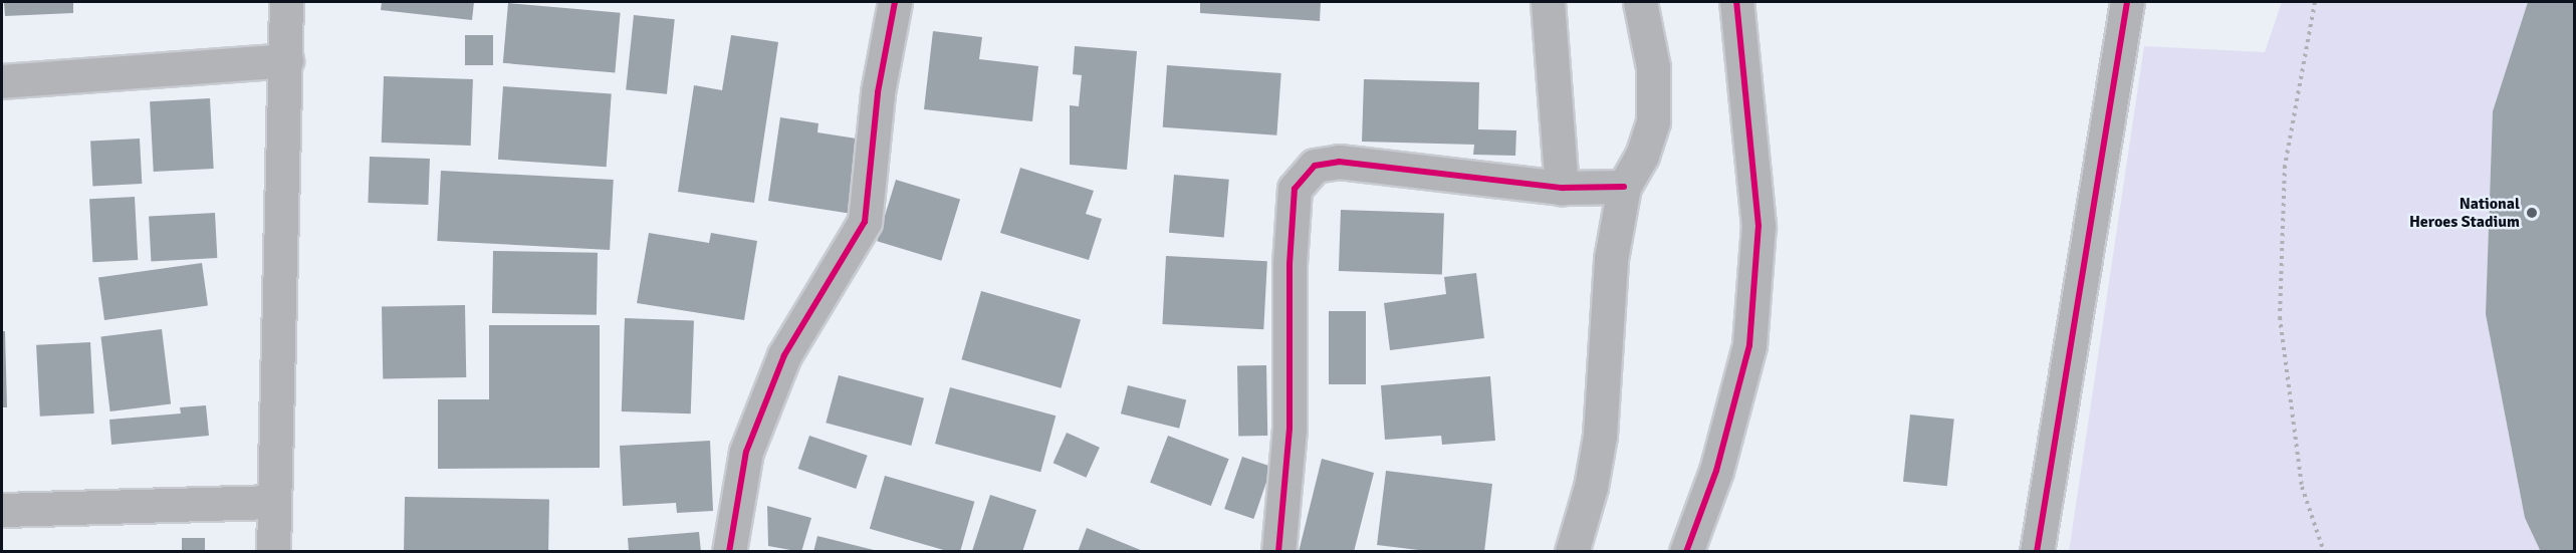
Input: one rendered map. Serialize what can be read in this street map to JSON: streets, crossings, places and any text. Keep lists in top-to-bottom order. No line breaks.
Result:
{"places":["National Heroes Stadium"]}
